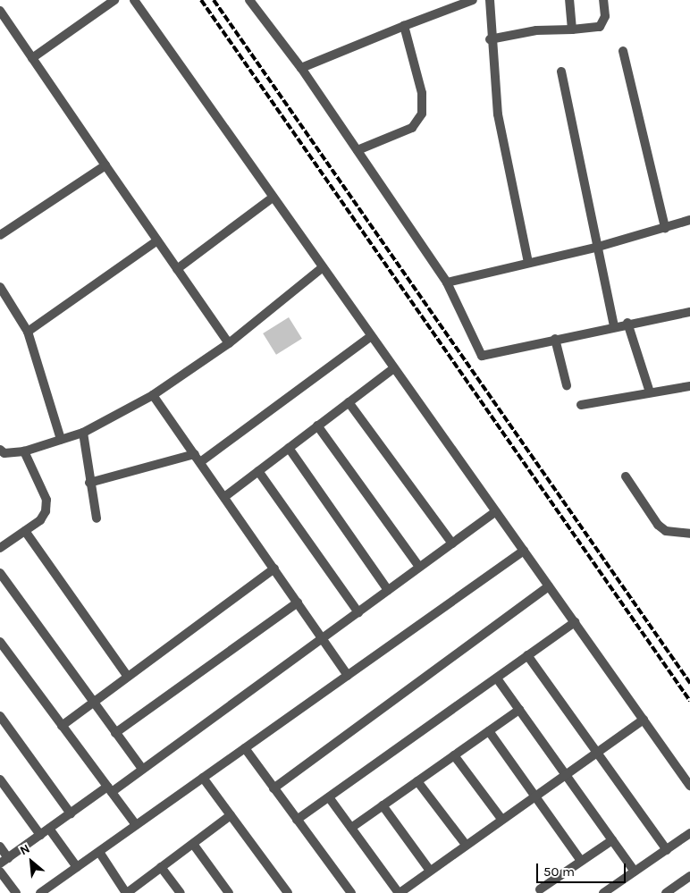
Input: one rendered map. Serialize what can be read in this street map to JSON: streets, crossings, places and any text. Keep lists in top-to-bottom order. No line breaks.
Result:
{"scale_bar":"50 m","north":"top left"}
